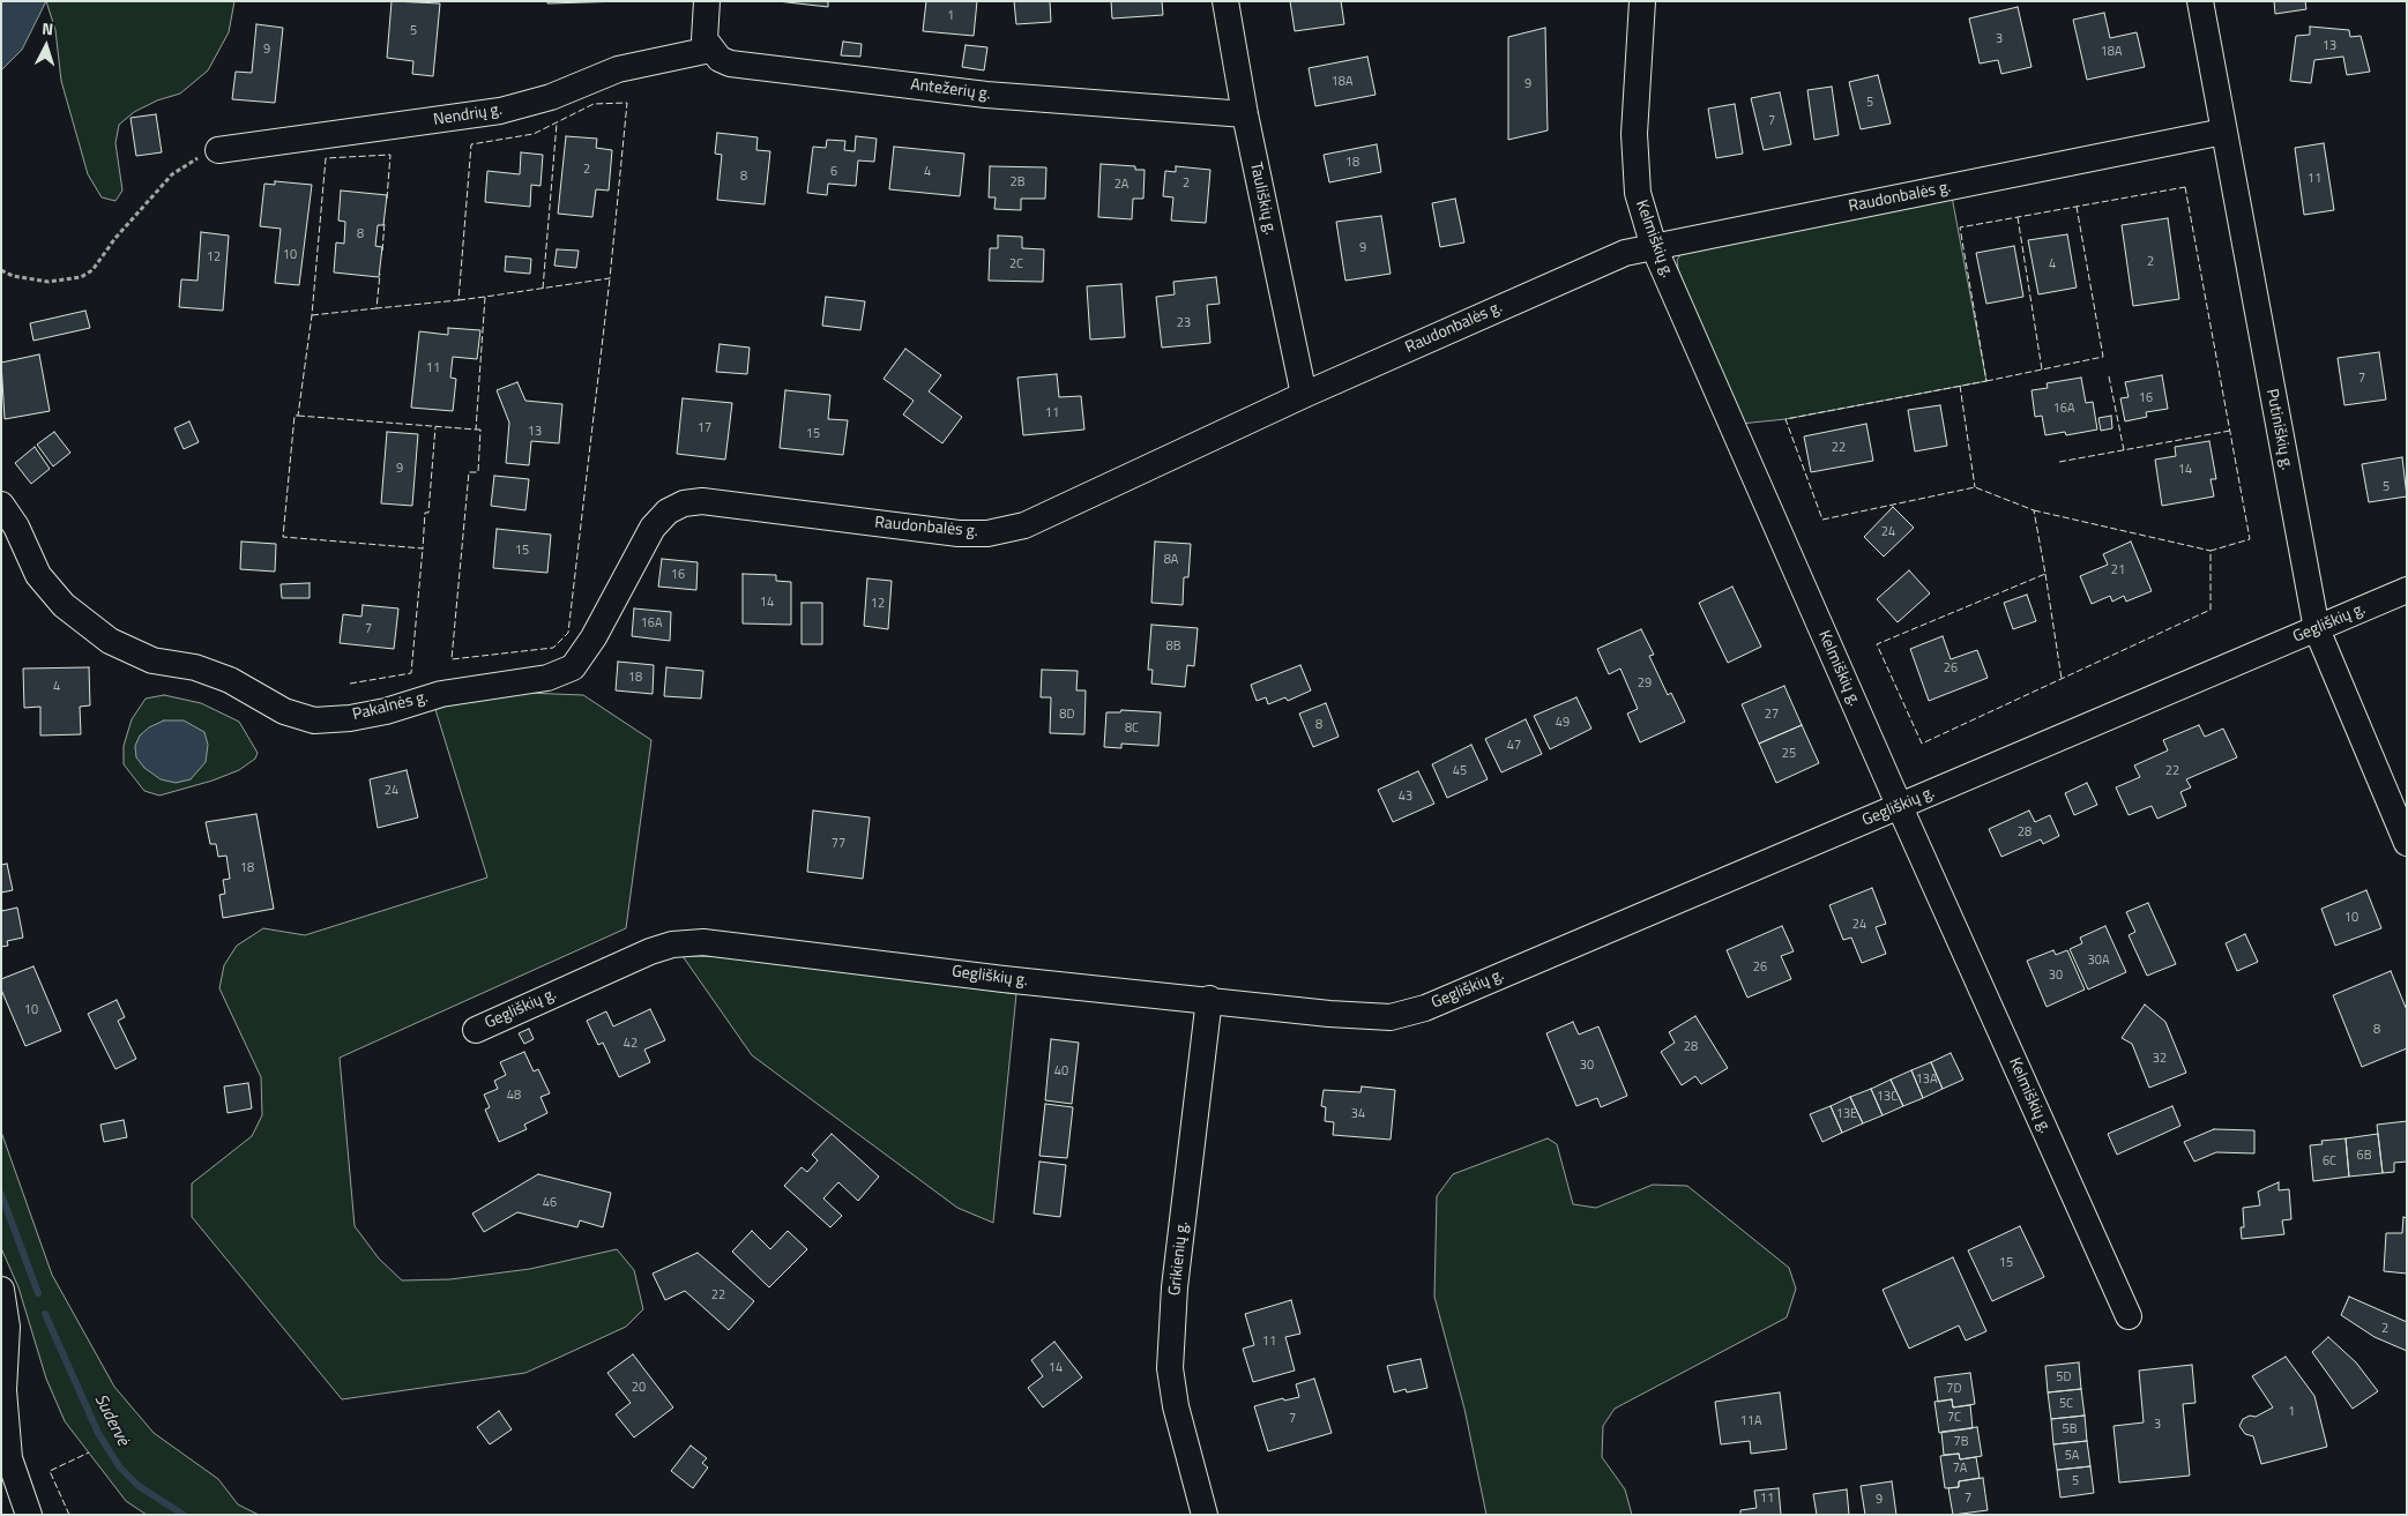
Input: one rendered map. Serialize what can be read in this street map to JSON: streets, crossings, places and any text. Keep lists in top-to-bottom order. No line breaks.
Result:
{"streets":{"street":["Antežerių g.","Nendrių g.","Raudonbalės g.","Tauliškių g.","Kelmiškių g.","Putiniškių g.","Gegliškių g.","Pakalnės g.","Grikienių g."]},"crossings":[["Antežerių g.","Nendrių g."],["Antežerių g.","Tauliškių g."],["Raudonbalės g.","Tauliškių g."],["Raudonbalės g.","Kelmiškių g."],["Raudonbalės g.","Putiniškių g."],["Raudonbalės g.","Pakalnės g."],["Kelmiškių g.","Gegliškių g."],["Putiniškių g.","Gegliškių g."],["Gegliškių g.","Grikienių g."]],"water":["Sudervė"],"house_numbers":["1","5","3","13","9","18A","18A","9","5","7","18","2","6","4","8","11","2B","2","2A","8","9","10","12","2","2C","4","23","11","7","16","16A","11","17","13","15","22","9","14","5","24","15","8A","21","16","14","12","16A","7","8B","26","18","29","4","8D","27","49","8","8C","47","25","45","22","24","43","28","77","18","10","24","30A","26","30","10","8","42","28","32","30","40","13A","48","13C","34","13E","6B","6C","46","15","22","2","11","14","5D","20","7D","5C","1","7C","7","11A","3","5B","7B","5A","7A","5","11","7","9"],"north":"top"}
